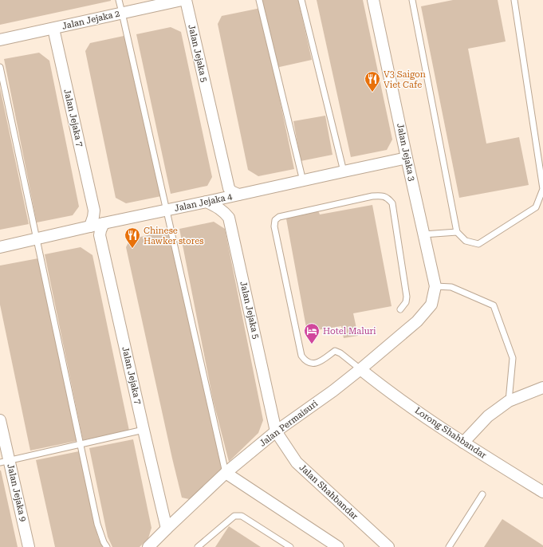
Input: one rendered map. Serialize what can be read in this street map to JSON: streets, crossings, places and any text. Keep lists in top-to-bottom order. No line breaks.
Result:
{"streets":{"street":["Jalan Jejaka 2","Jalan Jejaka 5","Jalan Jejaka 7","Jalan Jejaka 3","Jalan Jejaka 4","Jalan Permaisuri","Lorong Shahbandar","Jalan Shahbandar","Jalan Jejaka 9"]},"crossings":[["Jalan Jejaka 2","Jalan Jejaka 7"],["Jalan Jejaka 5","Jalan Jejaka 4"],["Jalan Jejaka 5","Jalan Permaisuri"],["Jalan Jejaka 5","Jalan Shahbandar"],["Jalan Jejaka 7","Jalan Jejaka 4"],["Jalan Jejaka 7","Jalan Permaisuri"],["Jalan Jejaka 3","Jalan Jejaka 4"],["Jalan Jejaka 3","Jalan Permaisuri"],["Jalan Permaisuri","Lorong Shahbandar"],["Jalan Permaisuri","Jalan Shahbandar"]],"places":{"restaurant":["V3 Saigon Viet Cafe","Chinese Hawker stores"],"hotel":["Hotel Maluri"]}}
